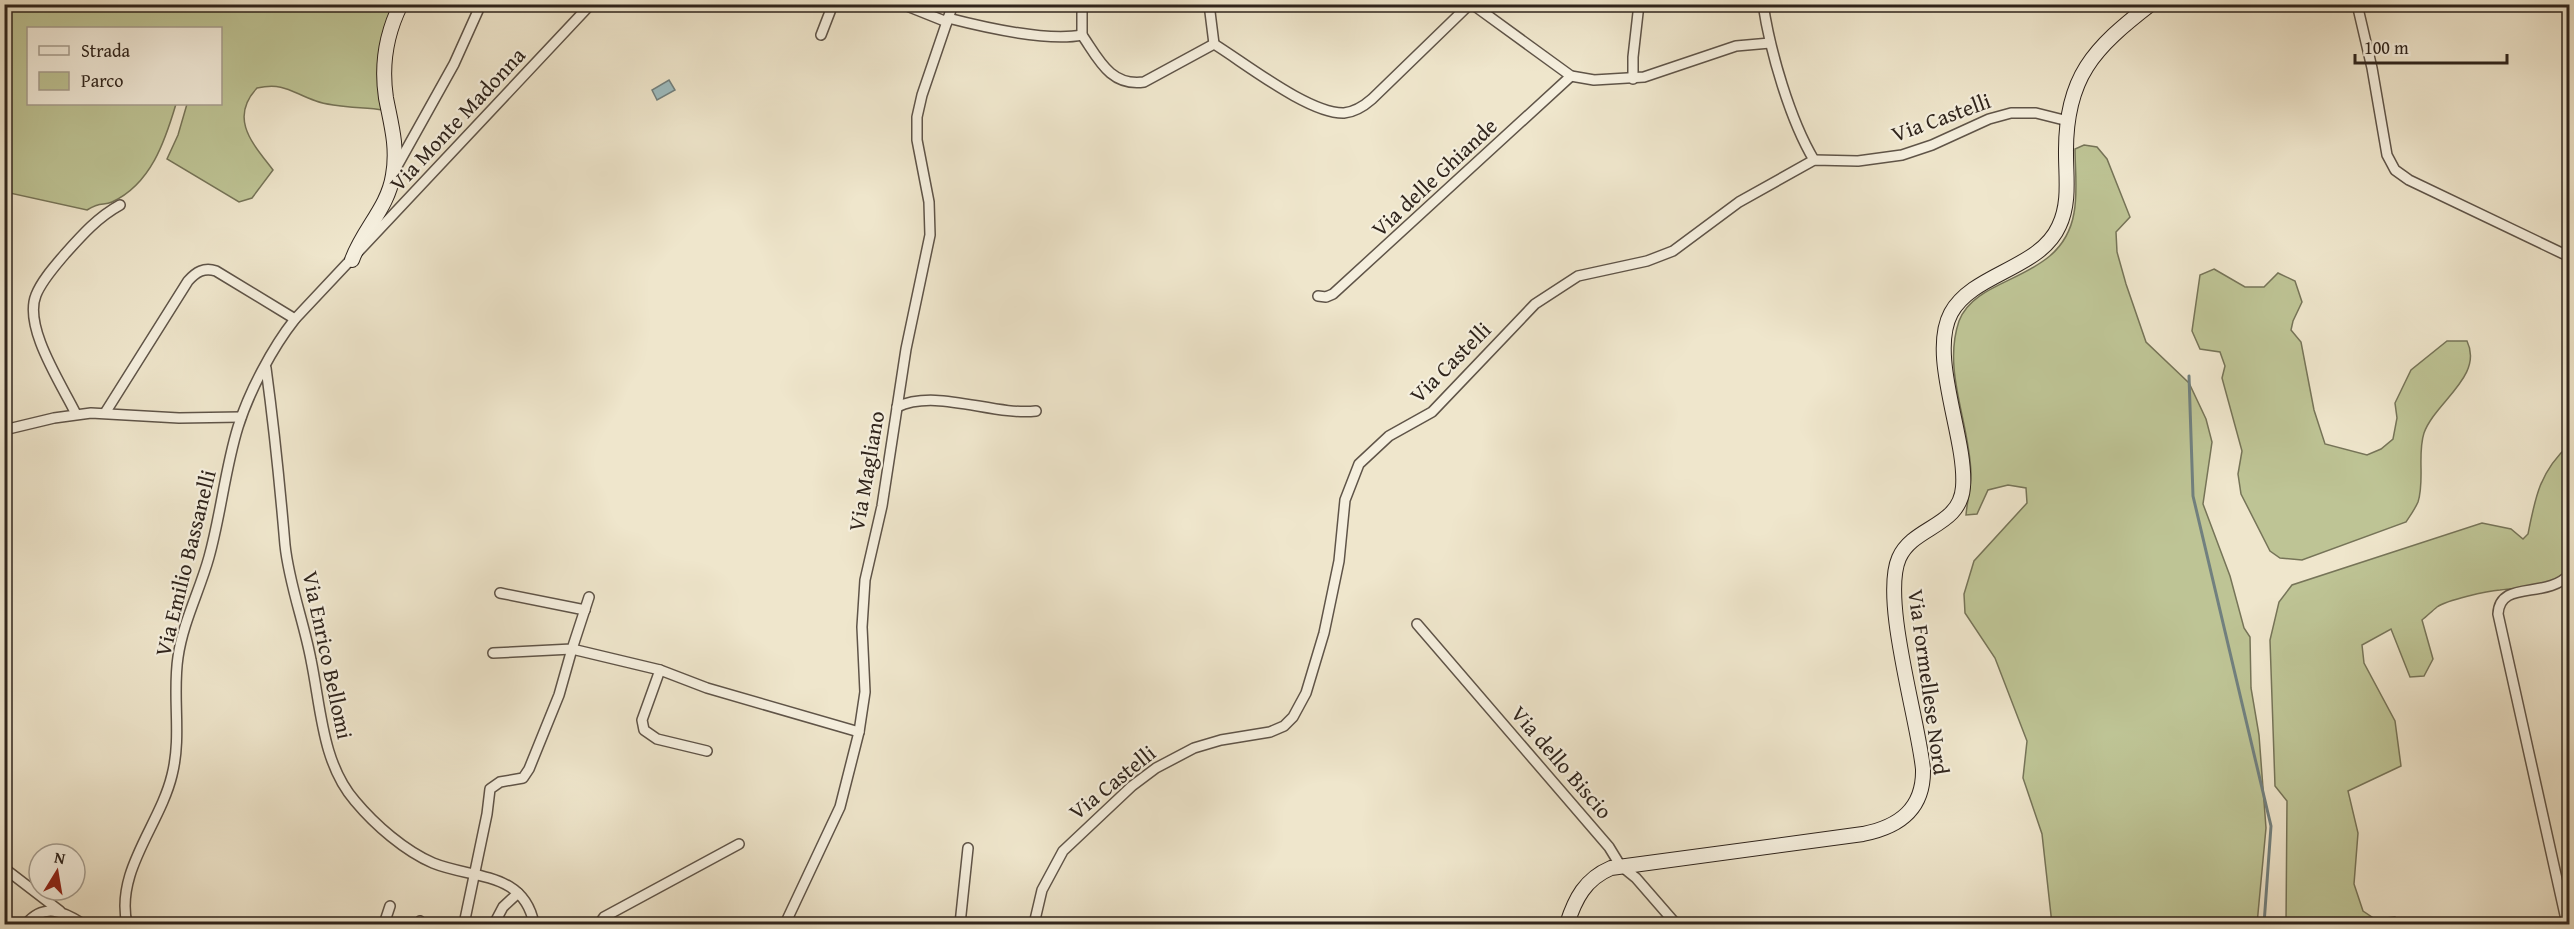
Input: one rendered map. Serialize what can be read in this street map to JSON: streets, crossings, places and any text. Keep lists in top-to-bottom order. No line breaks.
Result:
{"streets":{"street":["Via Castelli","Via Monte Madonna","Via delle Ghiande","Via Magliano","Via Emilio Bassanelli","Via Enrico Bellomi","Via Formellese Nord","Via dello Biscio"]},"crossings":[["Via Castelli","Via Formellese Nord"],["Via Monte Madonna","Via Emilio Bassanelli"],["Via Emilio Bassanelli","Via Enrico Bellomi"],["Via Formellese Nord","Via dello Biscio"]],"legend":["Strada","Parco"],"scale_bar":"100 m","north":"top"}
